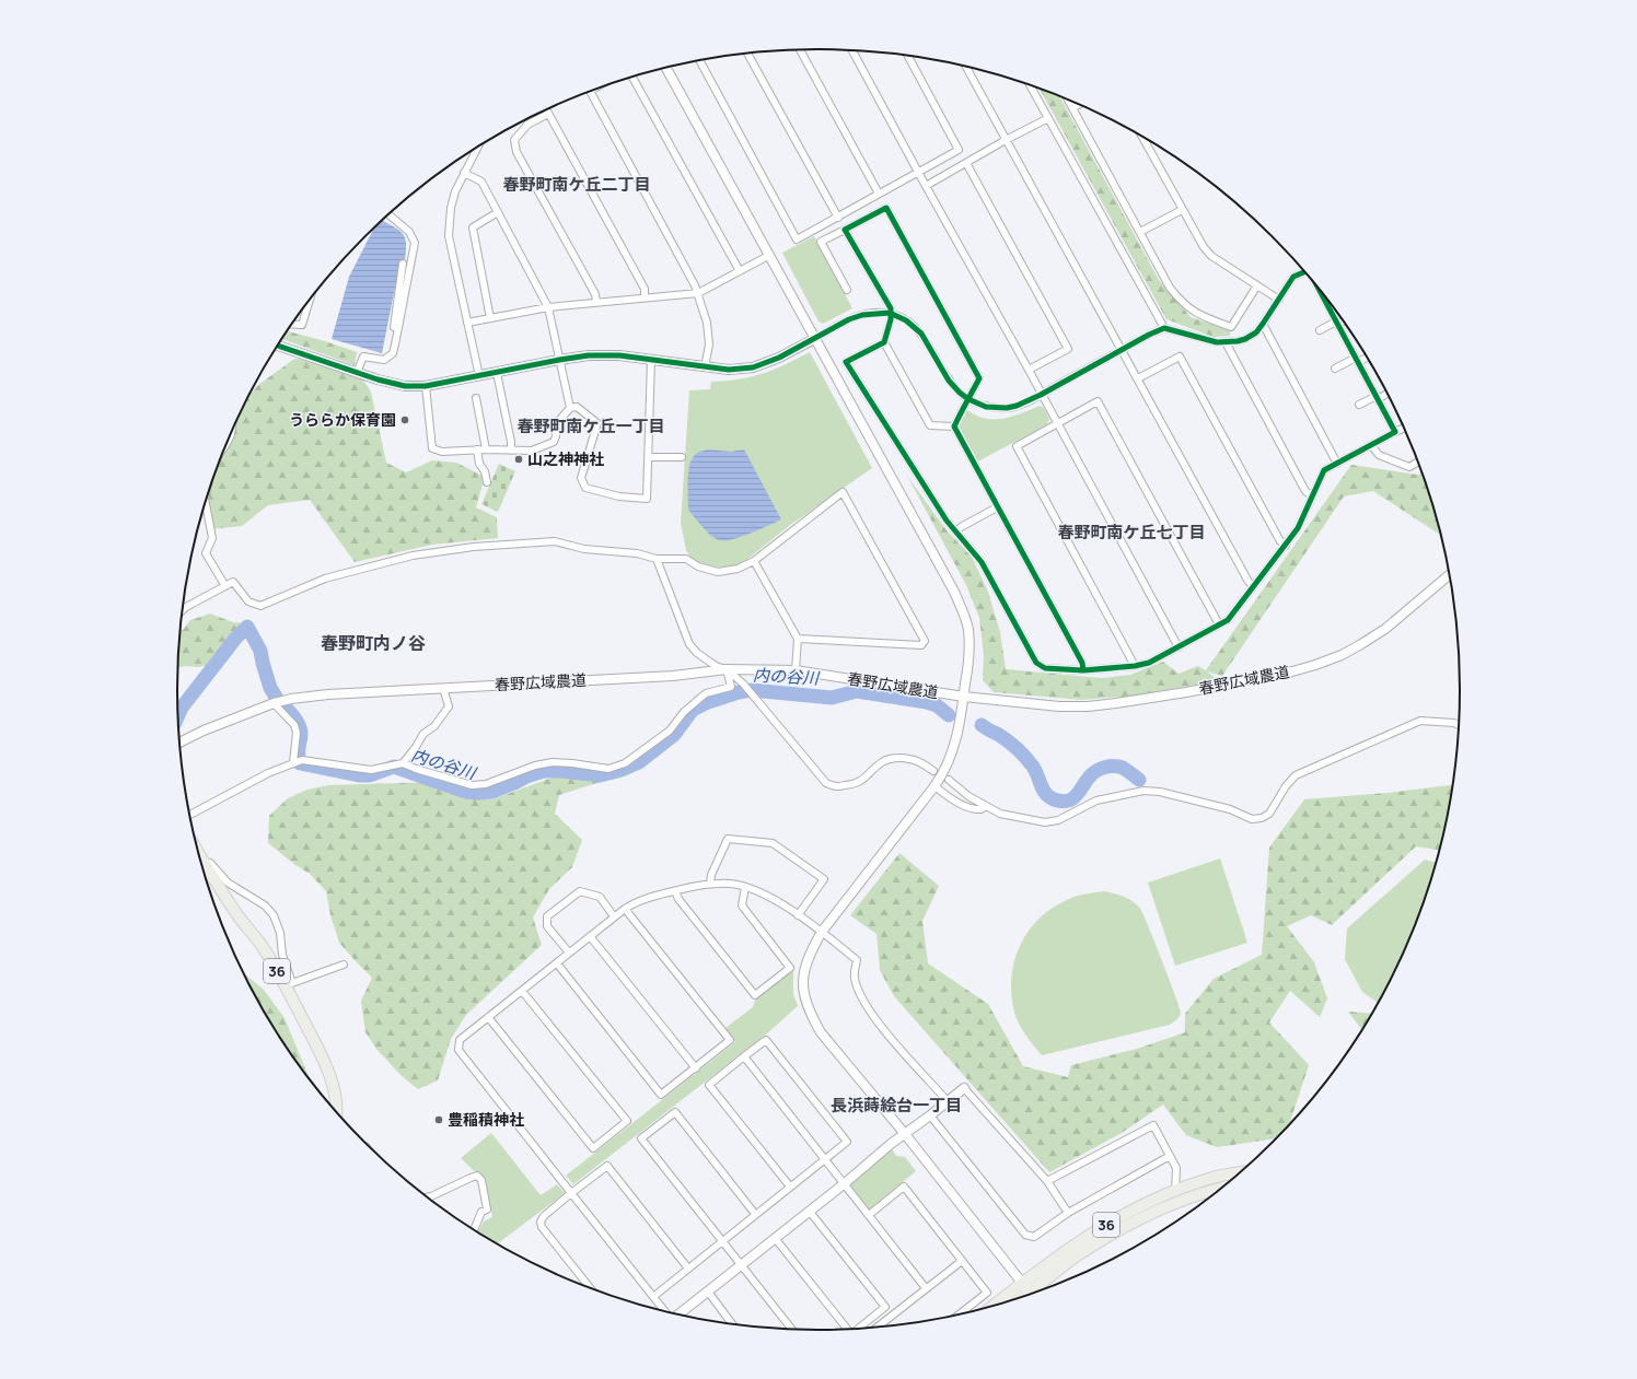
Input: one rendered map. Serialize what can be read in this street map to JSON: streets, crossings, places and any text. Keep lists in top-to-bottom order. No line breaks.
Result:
{"streets":{"main road":["36"],"street":["春野広域農道"]},"districts":["春野町南ケ丘二丁目","春野町南ケ丘一丁目","春野町南ケ丘七丁目","春野町内ノ谷","長浜蒔絵台一丁目"],"water":["内の谷川"],"places":["うららか保育園","山之神神社","豊稲積神社"]}
